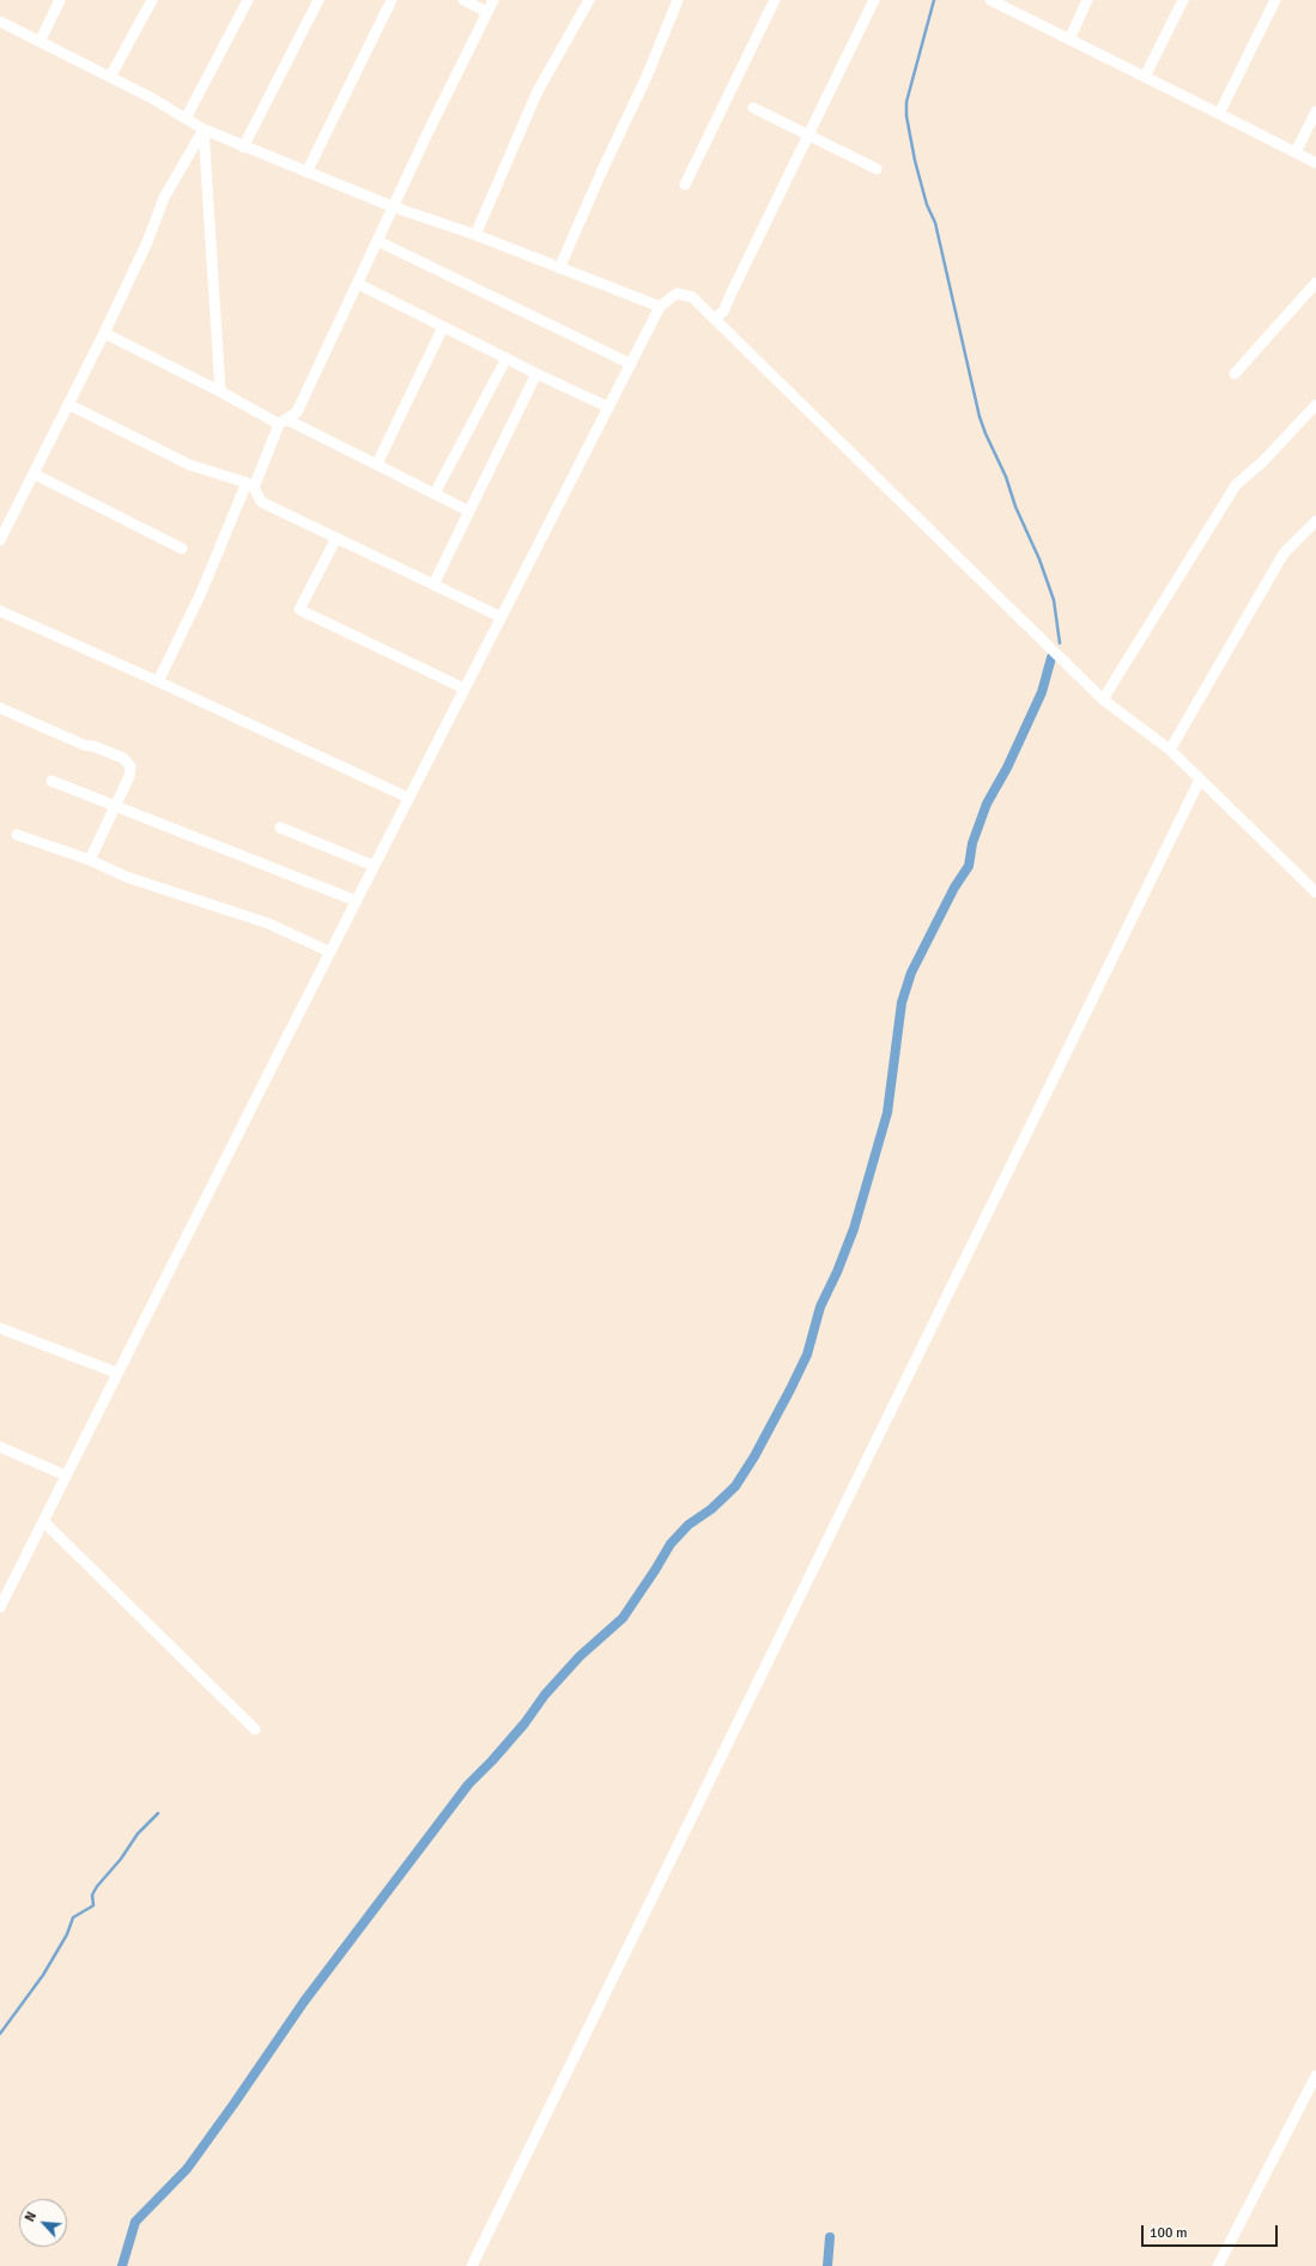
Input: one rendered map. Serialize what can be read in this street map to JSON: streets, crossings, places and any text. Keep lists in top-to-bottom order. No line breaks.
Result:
{"scale_bar":"100 m","north":"top left"}
